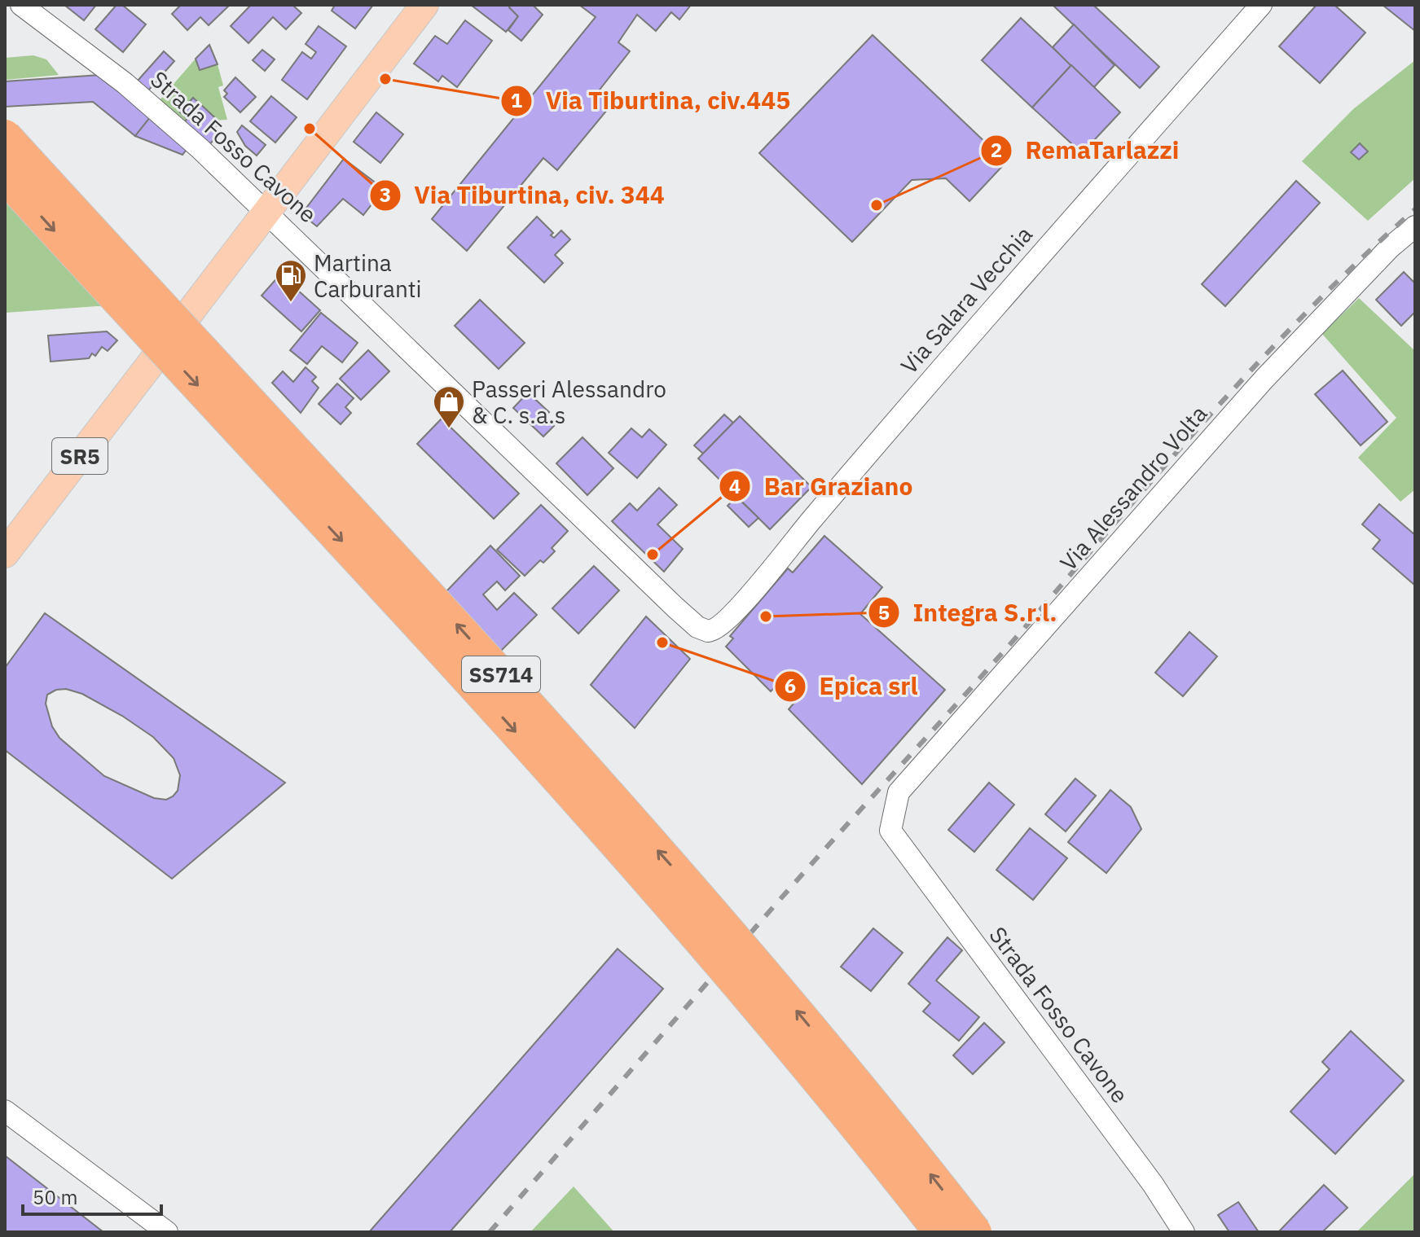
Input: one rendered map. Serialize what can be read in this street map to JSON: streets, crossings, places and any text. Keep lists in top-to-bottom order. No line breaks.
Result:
{"streets":{"highway":["SS714"],"main road":["SR5"],"street":["Strada Fosso Cavone","Via Salara Vecchia","Via Alessandro Volta"]},"crossings":[["Strada Fosso Cavone","Via Salara Vecchia"],["Strada Fosso Cavone","Via Alessandro Volta"]],"places":{"other":["Via Tiburtina, civ.445","Via Tiburtina, civ. 344","RemaTarlazzi","Bar Graziano","Integra S.r.l.","Epica srl"],"fuel station":["Martina Carburanti"],"shop":["Passeri Alessandro & C. s.a.s"]},"scale_bar":"50 m"}
